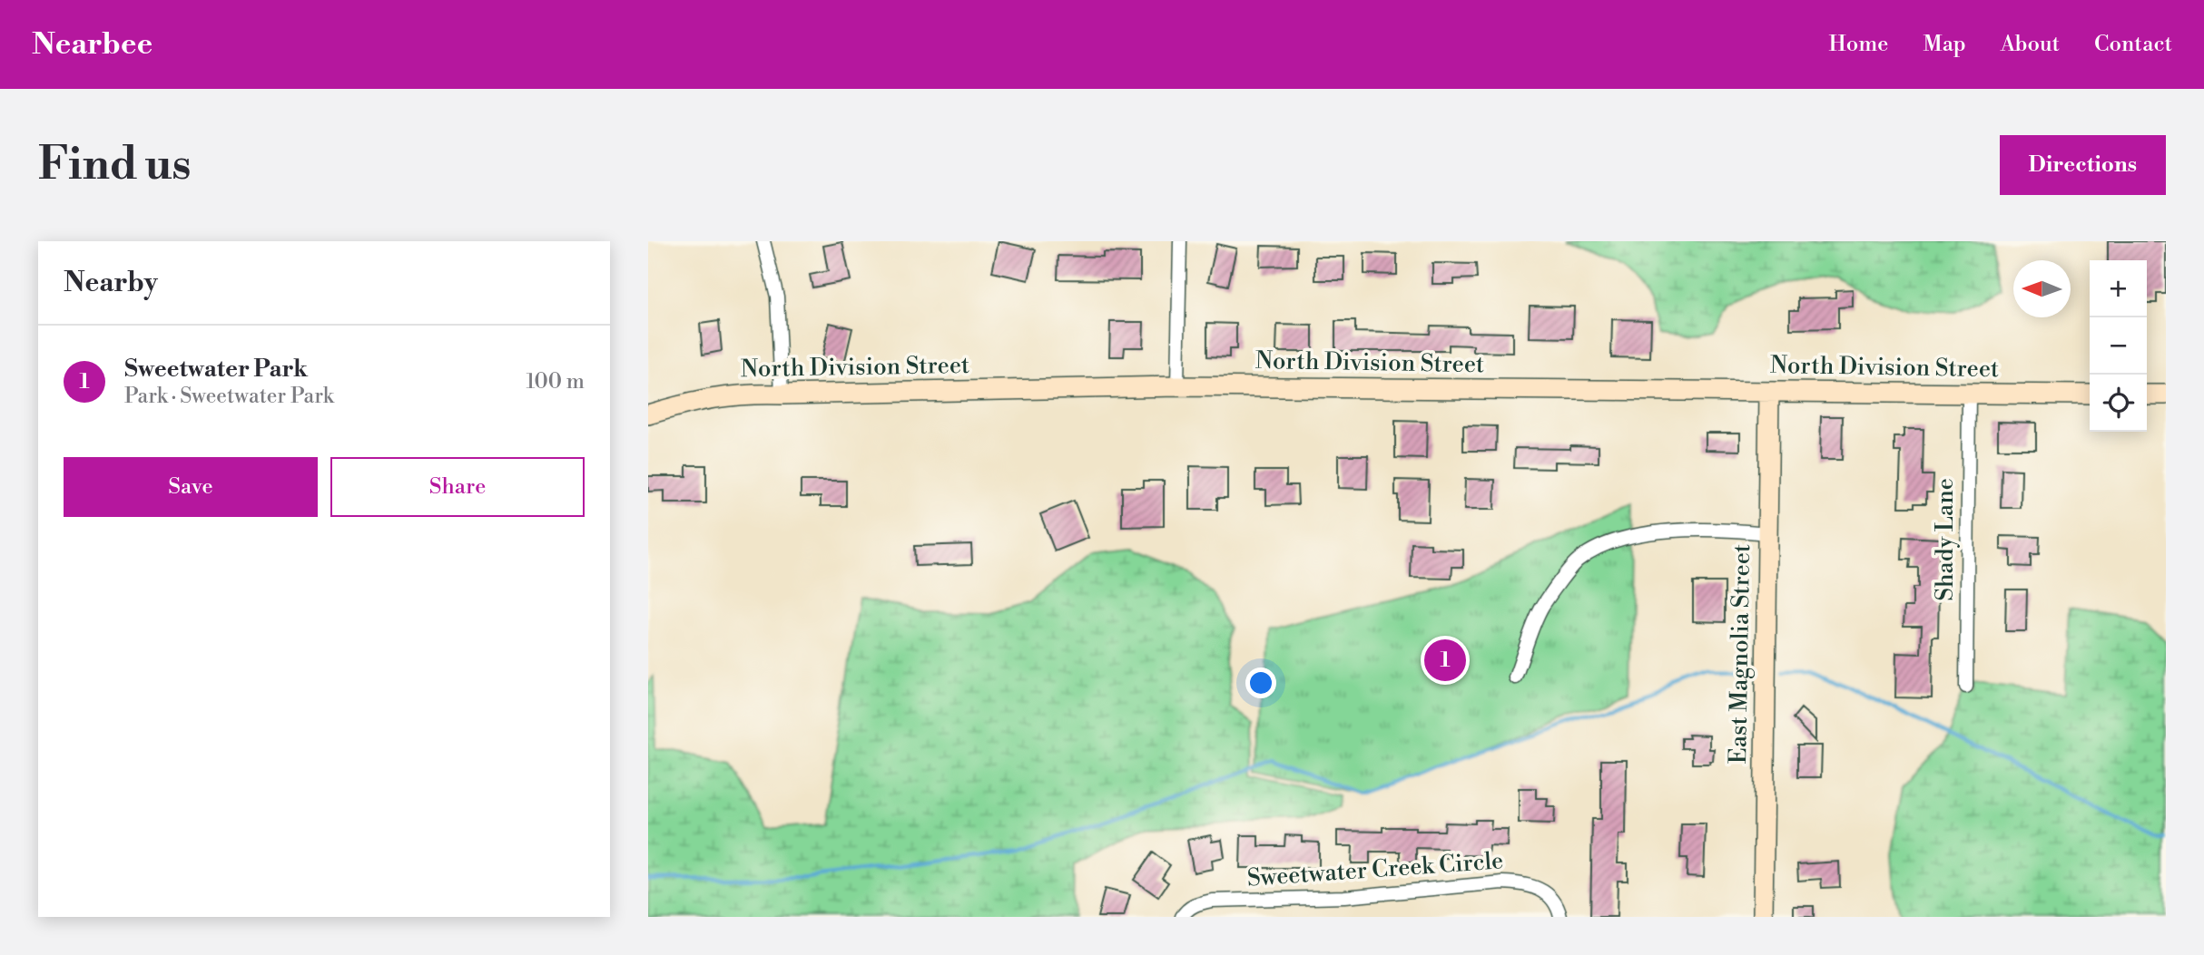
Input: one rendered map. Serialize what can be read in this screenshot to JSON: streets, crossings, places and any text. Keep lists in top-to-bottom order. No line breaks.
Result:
{"streets":{"street":["North Division Street","Shady Lane","East Magnolia Street","Sweetwater Creek Circle"]},"crossings":[["North Division Street","Shady Lane"],["North Division Street","East Magnolia Street"]],"north":"left","page":{"header":"Nearbee","nav":["Home","Map","About","Contact"],"buttons":["Directions",["Save","Share"]],"title":"Find us","heading":"Nearby","map_buttons":["+","−"],"list":[{"mark":"1","name":"Sweetwater Park","note":"Park · Sweetwater Park","value":"100 m"}],"pins":"1"}}
